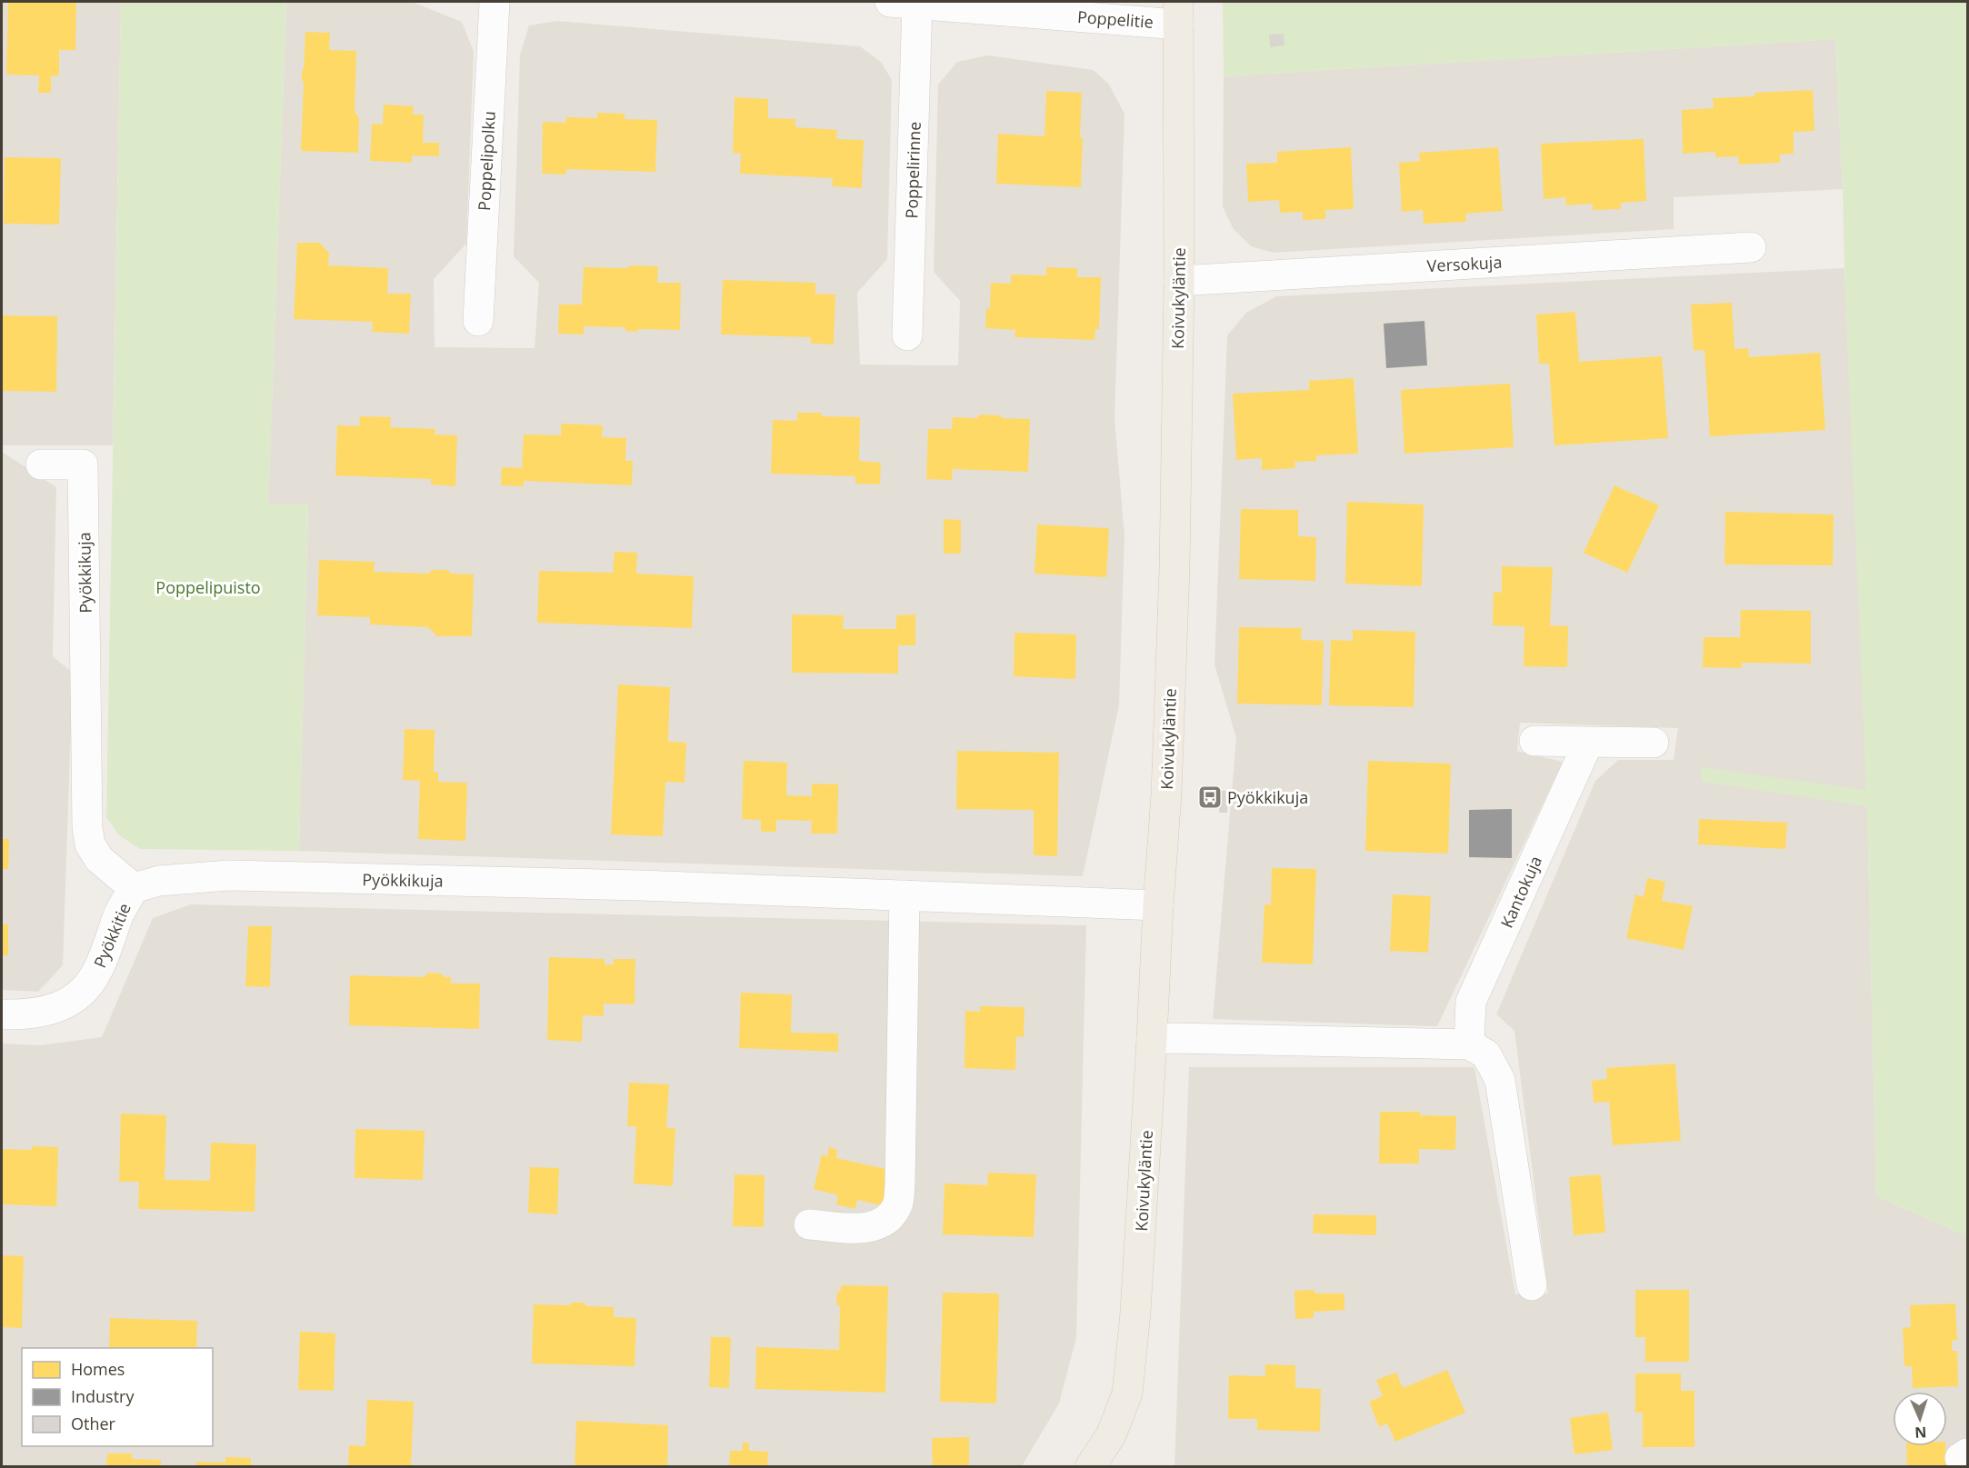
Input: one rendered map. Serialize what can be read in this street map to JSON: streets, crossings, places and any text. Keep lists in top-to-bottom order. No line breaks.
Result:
{"streets":{"main road":["Koivukyläntie"],"street":["Poppelitie","Poppelipolku","Poppelirinne","Versokuja","Pyökkikuja","Kantokuja","Pyökkitie"]},"crossings":[["Poppelitie","Poppelirinne"],["Poppelitie","Koivukyläntie"],["Versokuja","Koivukyläntie"],["Koivukyläntie","Pyökkikuja"],["Pyökkikuja","Pyökkitie"]],"parks":["Poppelipuisto"],"places":{"bus stop":["Pyökkikuja"]},"legend":["Homes","Industry","Other"],"north":"bottom"}
